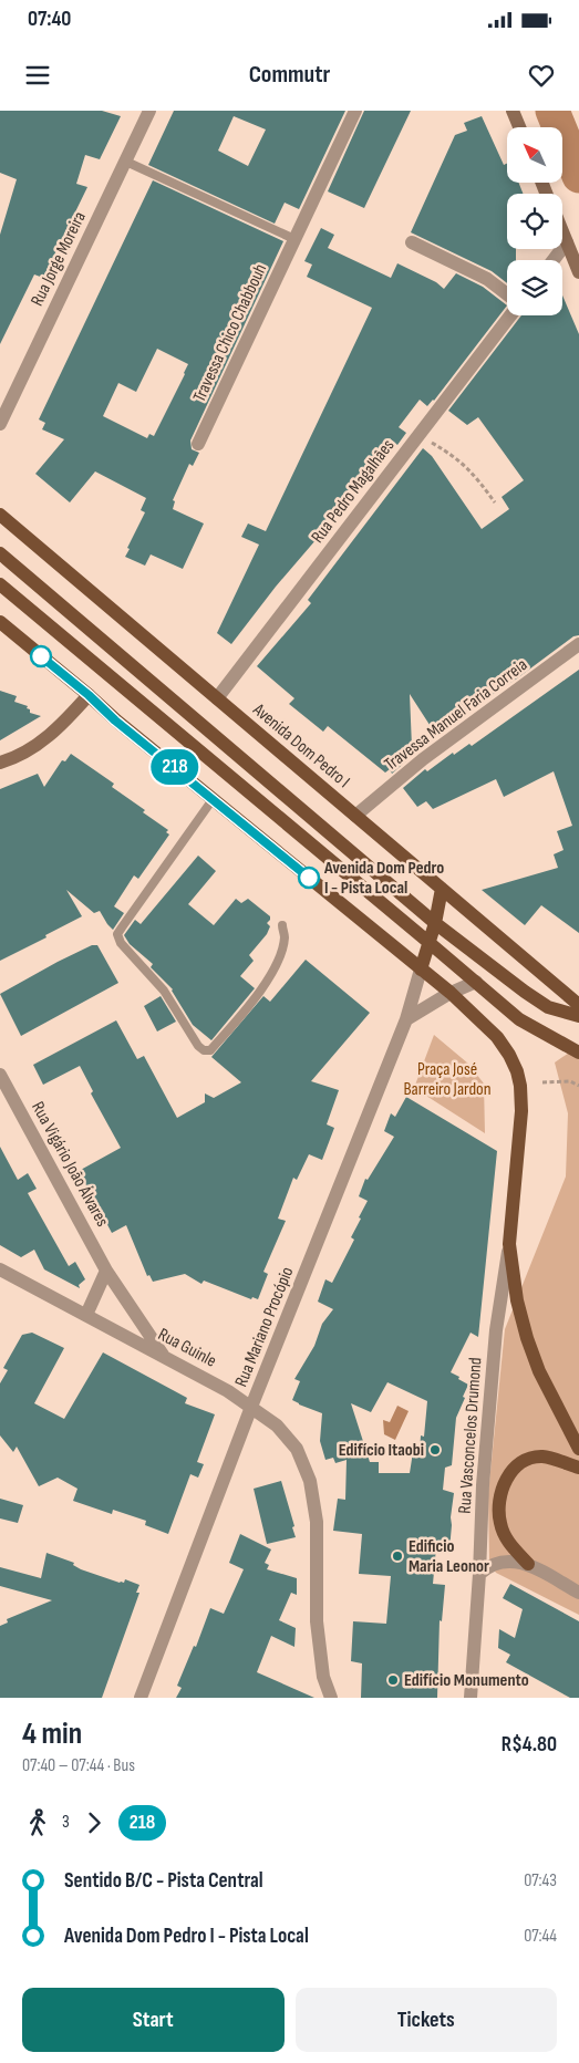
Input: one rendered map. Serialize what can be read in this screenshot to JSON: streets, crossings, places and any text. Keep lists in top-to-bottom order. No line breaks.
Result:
{"streets":{"main road":["Avenida Dom Pedro I"],"street":["Rua Jorge Moreira","Travessa Chico Chabbouh","Rua Pedro Magalhães","Travessa Manuel Faria Correia","Rua Vigário João Álvares","Rua Mariano Procópio","Rua Guinle","Rua Vasconcelos Drumond"]},"crossings":[["Rua Pedro Magalhães","Avenida Dom Pedro I"],["Travessa Manuel Faria Correia","Avenida Dom Pedro I"],["Rua Vigário João Álvares","Rua Guinle"],["Rua Mariano Procópio","Rua Guinle"]],"parks":["Praça José Barreiro Jardon"],"places":["Avenida Dom Pedro I - Pista Local","Edifício Itaobi","Edificio Maria Leonor","Edifício Monumento"],"lines":["bus line 218"],"north":"top left","page":{"status":"07:40","header":"Commutr","on_map":"218","heading":["4 min","07:40 – 07:44 · Bus","R$4.80"],"legs":["3","218"],"list":[{"name":"Sentido B/C - Pista Central","value":"07:43"},{"name":"Avenida Dom Pedro I - Pista Local","value":"07:44"}],"buttons":["Start","Tickets"]}}
